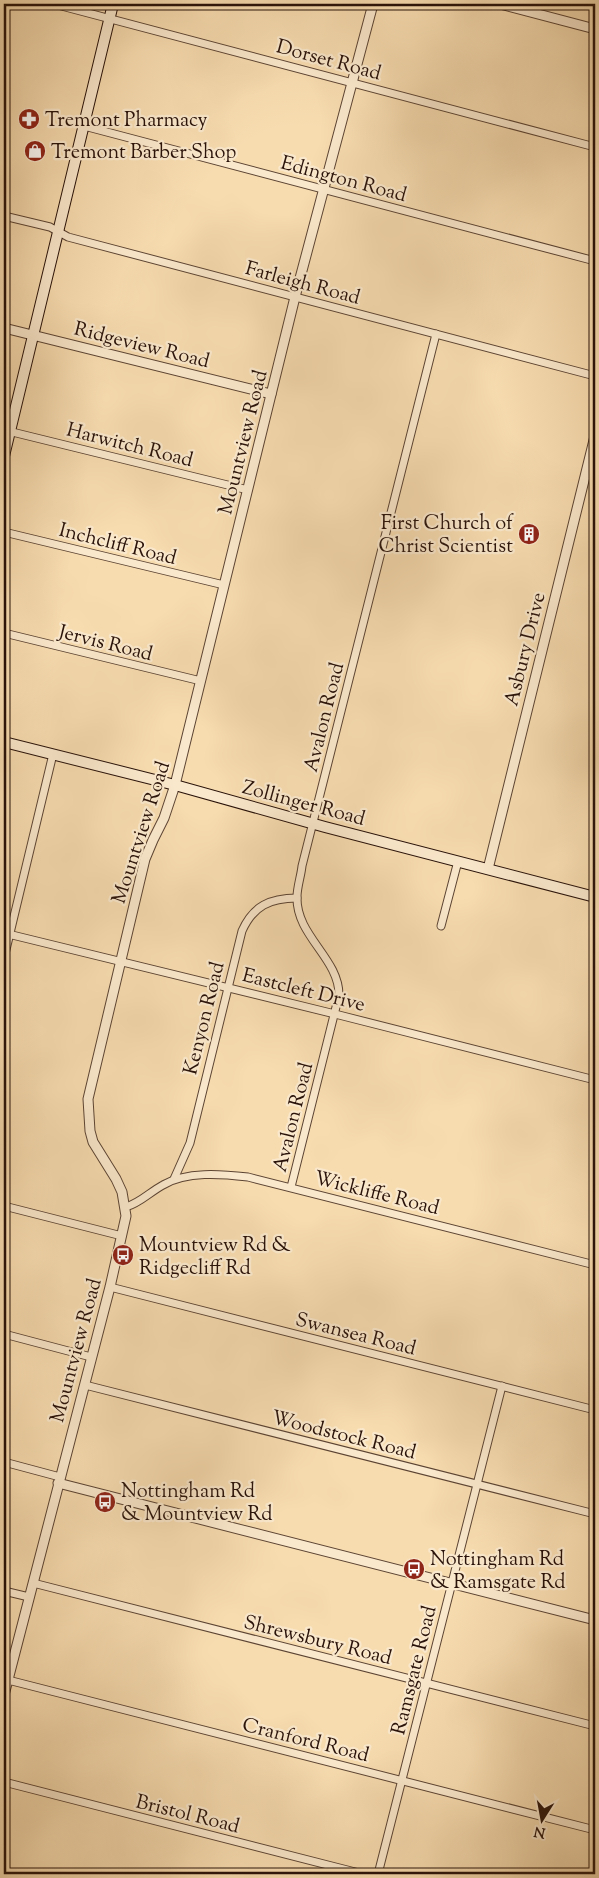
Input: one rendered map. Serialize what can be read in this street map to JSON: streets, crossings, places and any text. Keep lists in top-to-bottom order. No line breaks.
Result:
{"streets":{"main road":["Zollinger Road"],"street":["Dorset Road","Edington Road","Farleigh Road","Ridgeview Road","Mountview Road","Harwitch Road","Inchcliff Road","Jervis Road","Asbury Drive","Avalon Road","Eastcleft Drive","Kenyon Road","Wickliffe Road","Swansea Road","Woodstock Road","Shrewsbury Road","Ramsgate Road","Cranford Road","Bristol Road"]},"crossings":[["Dorset Road","Mountview Road"],["Edington Road","Mountview Road"],["Farleigh Road","Mountview Road"],["Farleigh Road","Avalon Road"],["Ridgeview Road","Mountview Road"],["Mountview Road","Harwitch Road"],["Mountview Road","Inchcliff Road"],["Mountview Road","Jervis Road"],["Mountview Road","Zollinger Road"],["Mountview Road","Eastcleft Drive"],["Mountview Road","Wickliffe Road"],["Mountview Road","Swansea Road"],["Mountview Road","Woodstock Road"],["Mountview Road","Shrewsbury Road"],["Mountview Road","Cranford Road"],["Asbury Drive","Zollinger Road"],["Avalon Road","Zollinger Road"],["Avalon Road","Eastcleft Drive"],["Avalon Road","Kenyon Road"],["Avalon Road","Wickliffe Road"],["Eastcleft Drive","Kenyon Road"],["Kenyon Road","Wickliffe Road"],["Swansea Road","Ramsgate Road"],["Woodstock Road","Ramsgate Road"],["Shrewsbury Road","Ramsgate Road"],["Ramsgate Road","Cranford Road"]],"places":{"pharmacy":["Tremont Pharmacy"],"shop":["Tremont Barber Shop"],"building":["First Church of Christ Scientist"],"bus stop":["Mountview Rd & Ridgecliff Rd","Nottingham Rd & Mountview Rd","Nottingham Rd & Ramsgate Rd"]},"north":"bottom"}
